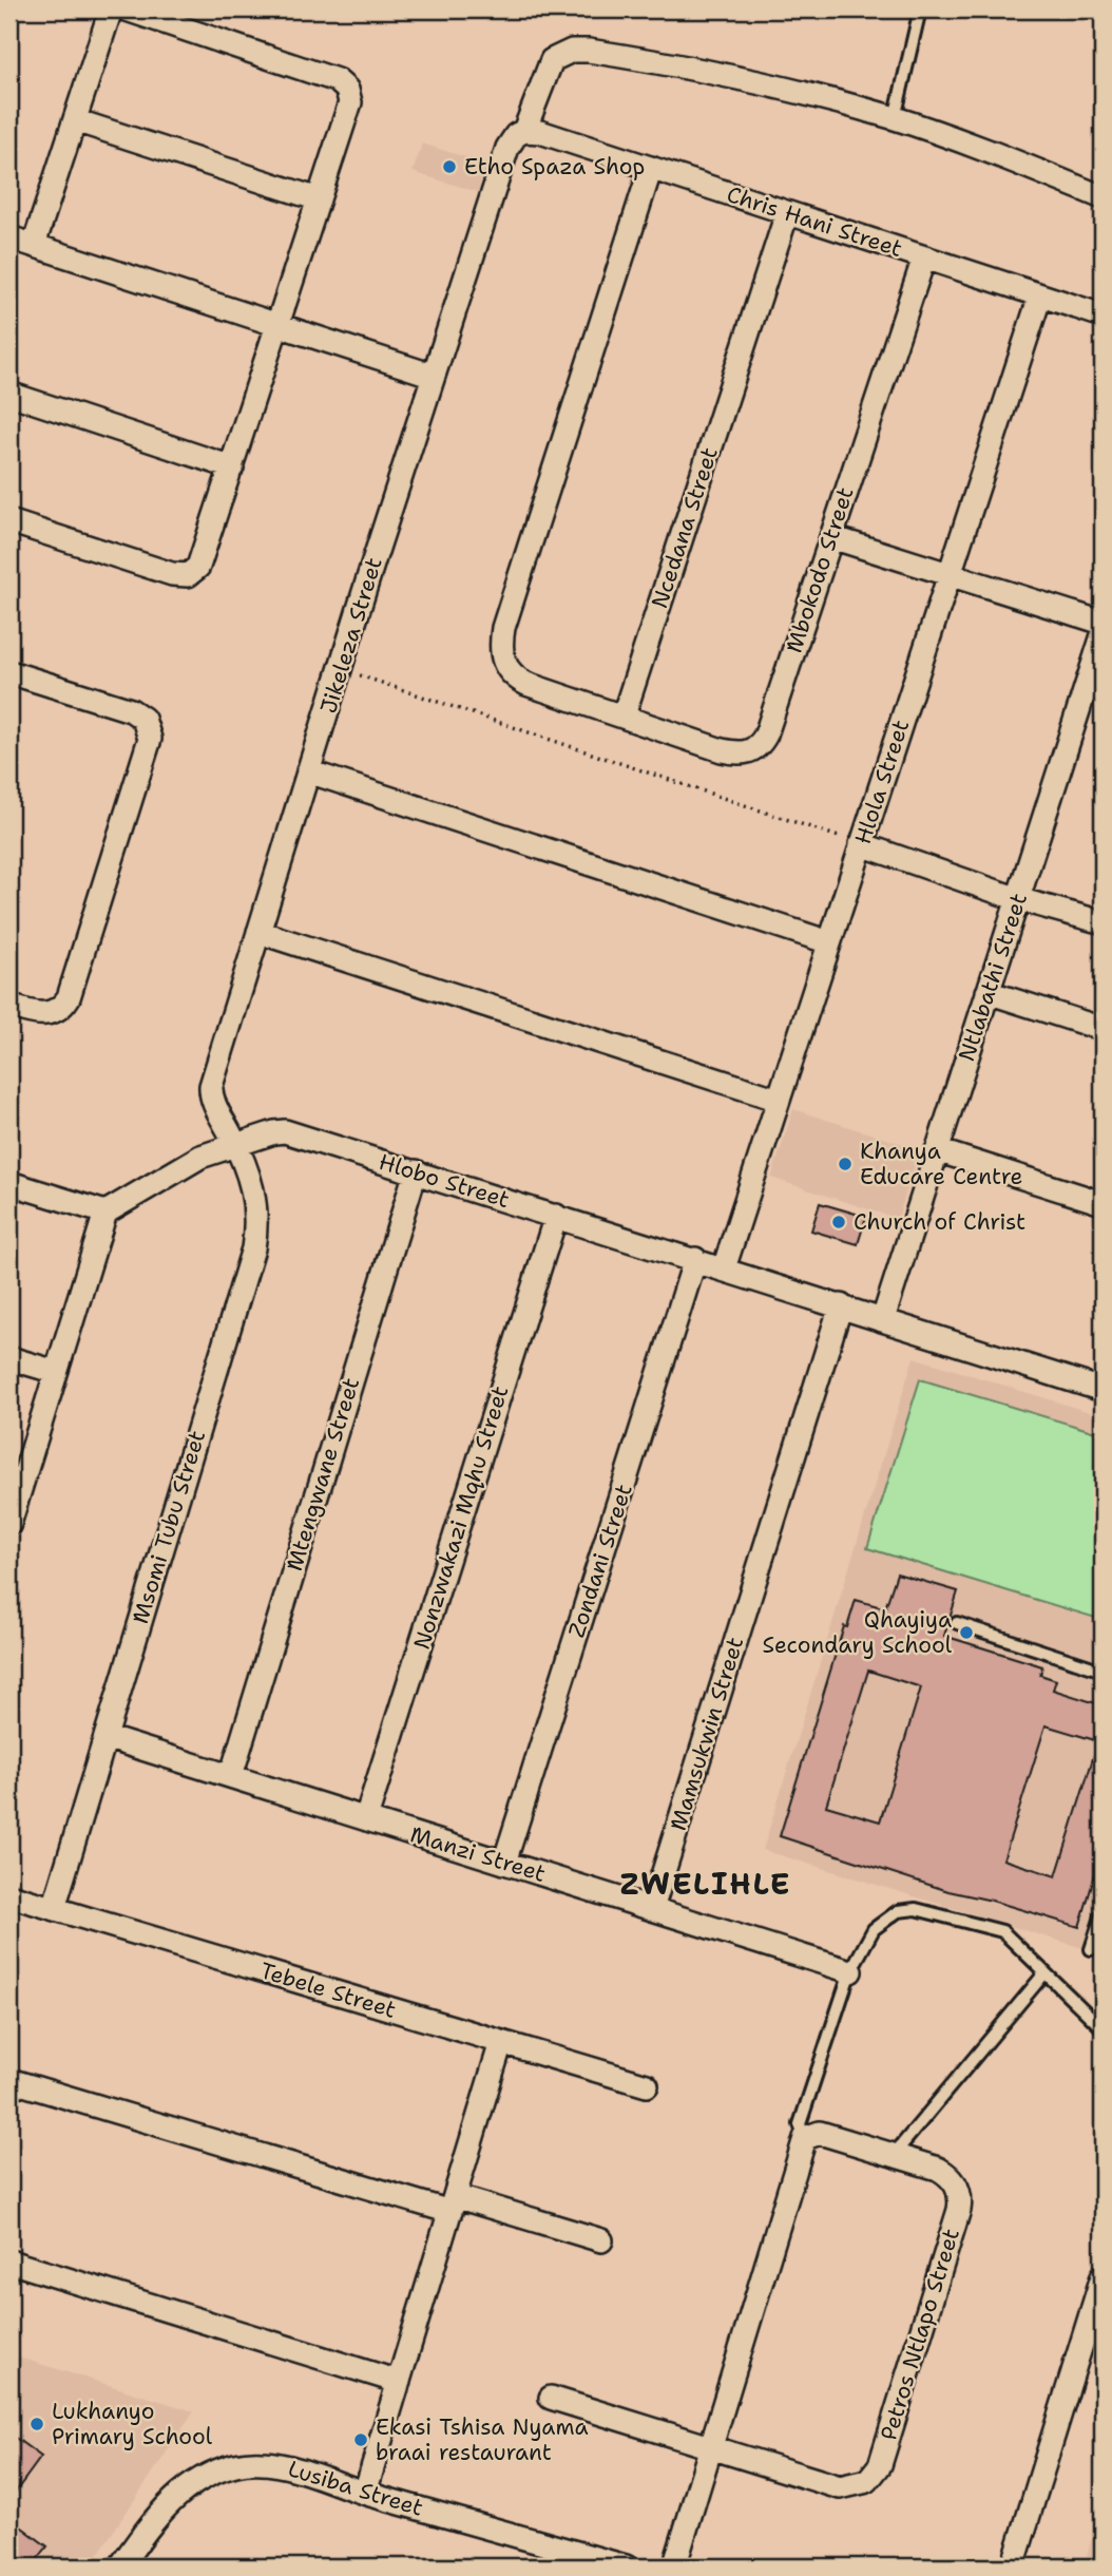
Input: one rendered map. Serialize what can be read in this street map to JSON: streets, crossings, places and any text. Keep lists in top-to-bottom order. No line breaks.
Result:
{"streets":{"street":["Chris Hani Street","Ncedana Street","Mbokodo Street","Jikeleza Street","Hlola Street","Ntlabathi Street","Hlobo Street","Mtengwane Street","Nonzwakazi Mqhu Street","Msomi Tubu Street","Zondani Street","Mamsukwin Street","Manzi Street","Tebele Street","Petros Ntlapo Street","Lusiba Street"]},"crossings":[["Chris Hani Street","Ncedana Street"],["Chris Hani Street","Mbokodo Street"],["Chris Hani Street","Jikeleza Street"],["Chris Hani Street","Hlola Street"],["Ncedana Street","Mbokodo Street"],["Jikeleza Street","Hlobo Street"],["Jikeleza Street","Msomi Tubu Street"],["Hlola Street","Hlobo Street"],["Ntlabathi Street","Hlobo Street"],["Hlobo Street","Mtengwane Street"],["Hlobo Street","Nonzwakazi Mqhu Street"],["Hlobo Street","Msomi Tubu Street"],["Hlobo Street","Zondani Street"],["Hlobo Street","Mamsukwin Street"],["Mtengwane Street","Manzi Street"],["Nonzwakazi Mqhu Street","Manzi Street"],["Msomi Tubu Street","Manzi Street"],["Msomi Tubu Street","Tebele Street"],["Zondani Street","Manzi Street"],["Mamsukwin Street","Manzi Street"]],"districts":["ZWELIHLE"],"places":["Etho Spaza Shop","Khanya Educare Centre","Church of Christ","Qhayiya Secondary School","Lukhanyo Primary School","Ekasi Tshisa Nyama braai restaurant"]}
